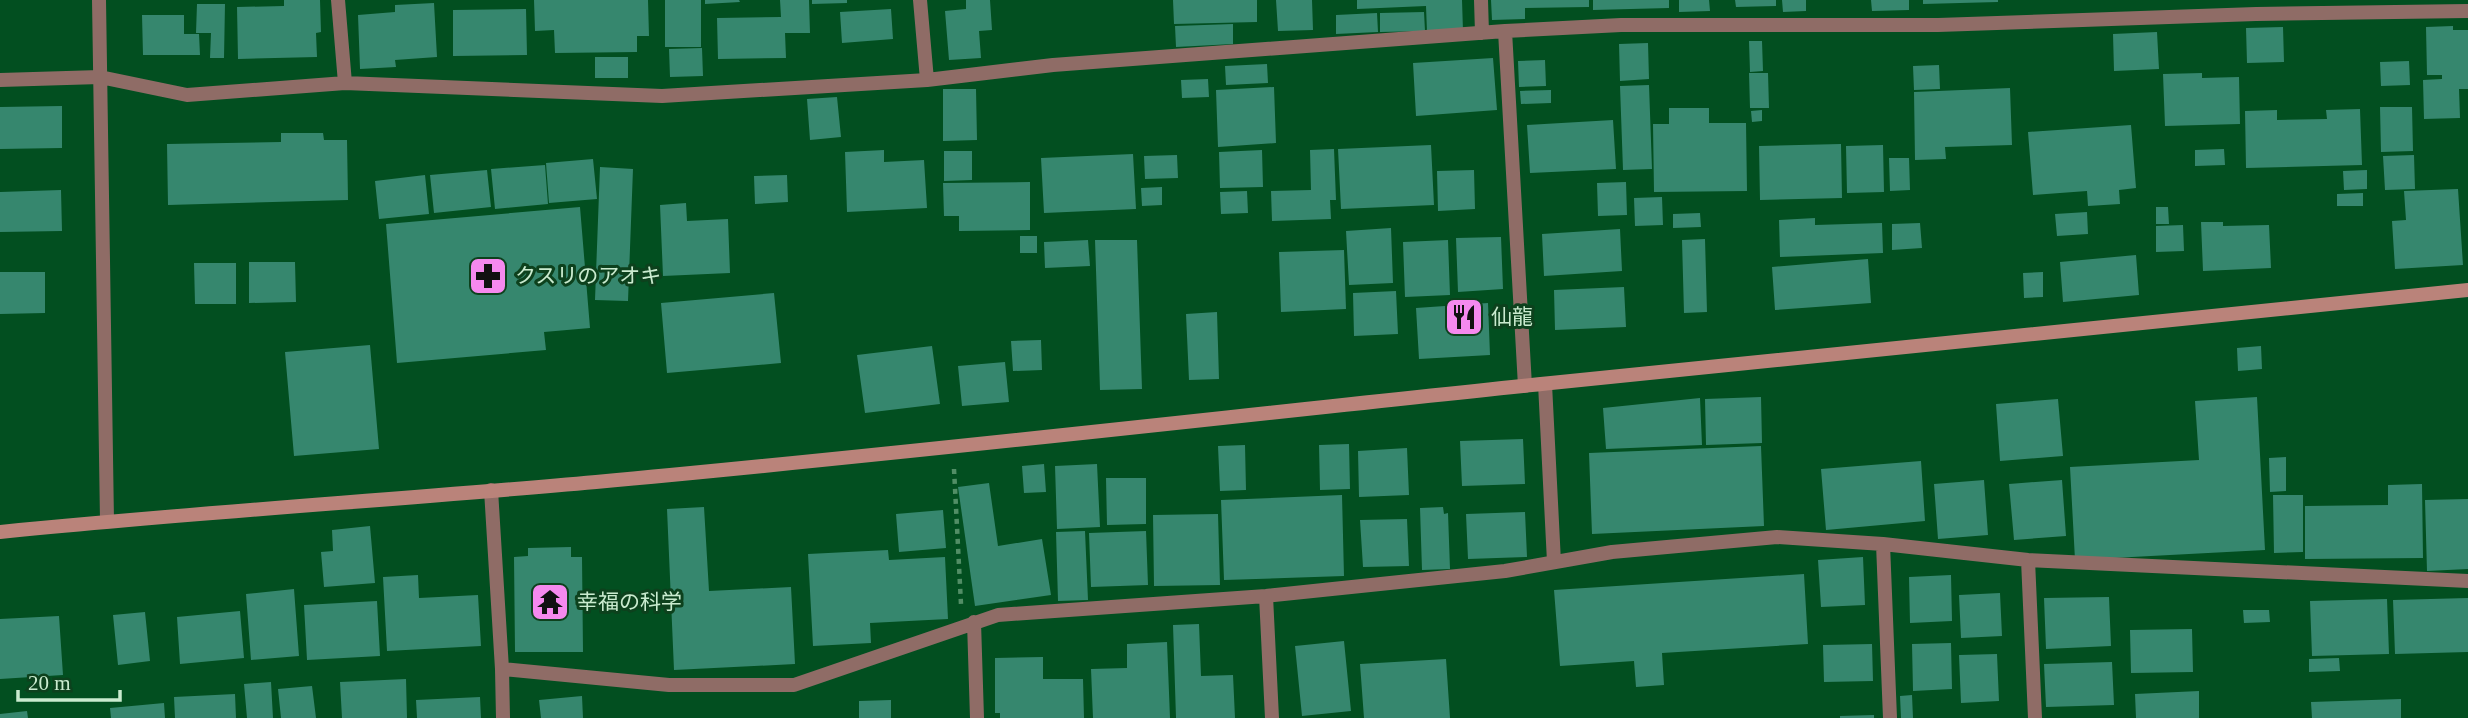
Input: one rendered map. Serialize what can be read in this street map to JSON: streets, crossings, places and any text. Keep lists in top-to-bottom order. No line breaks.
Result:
{"places":{"pharmacy":["クスリのアオキ"],"restaurant":["仙龍"],"temple":["幸福の科学"]},"scale_bar":"20 m"}
